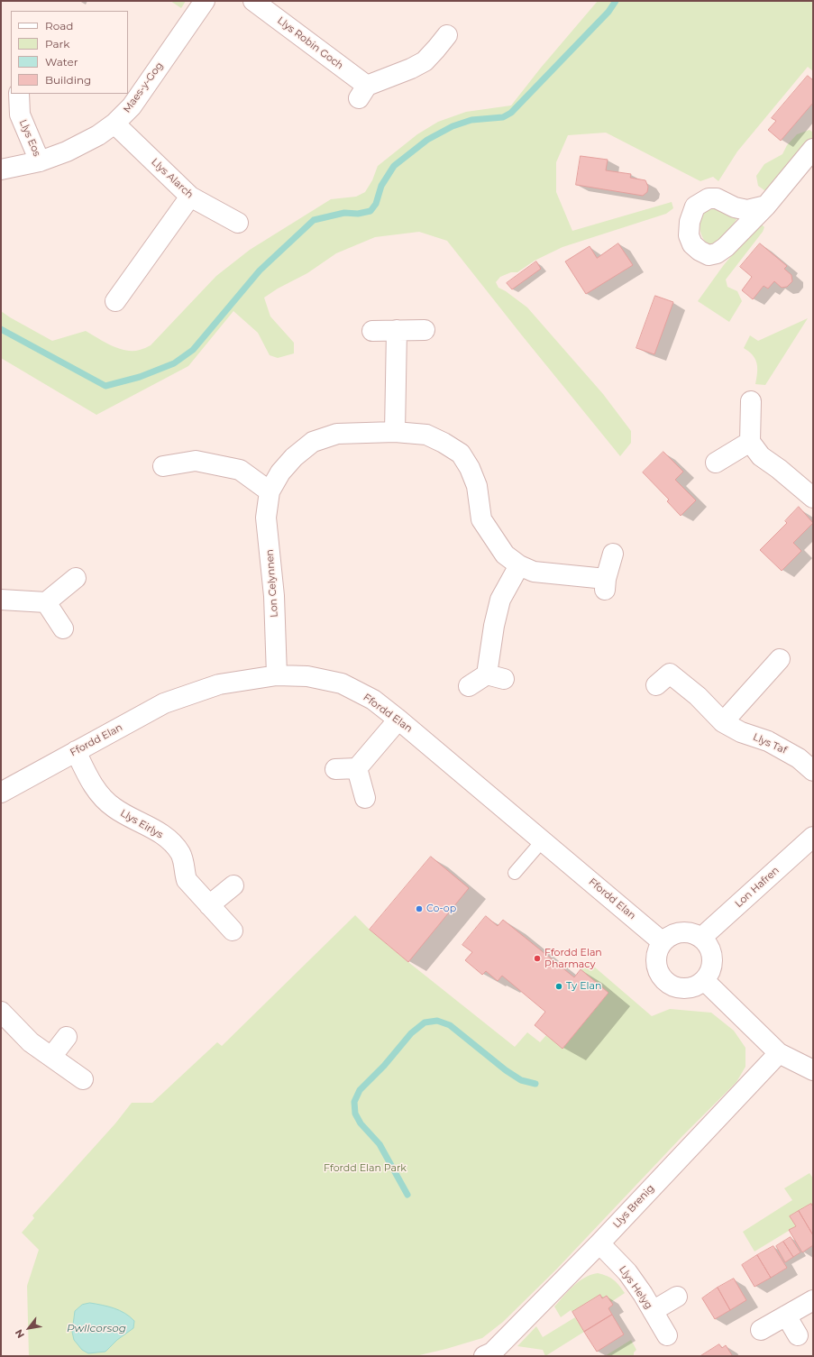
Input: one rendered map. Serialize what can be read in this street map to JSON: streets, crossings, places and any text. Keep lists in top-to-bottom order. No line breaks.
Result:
{"streets":{"street":["Llys Robin Goch","Maes-y-Gog","Llys Eos","Llys Alarch","Lon Celynnen","Ffordd Elan","Llys Taf","Llys Eirlys","Lon Hafren","Llys Brenig","Llys Helyg"]},"crossings":[["Maes-y-Gog","Llys Eos"],["Maes-y-Gog","Llys Alarch"],["Lon Celynnen","Ffordd Elan"],["Ffordd Elan","Llys Eirlys"],["Ffordd Elan","Lon Hafren"],["Llys Brenig","Llys Helyg"]],"water":["Pwllcorsog"],"parks":["Ffordd Elan Park"],"places":["Co-op","Ffordd Elan Pharmacy","Ty Elan"],"legend":["Road","Park","Water","Building"],"north":"bottom left"}
